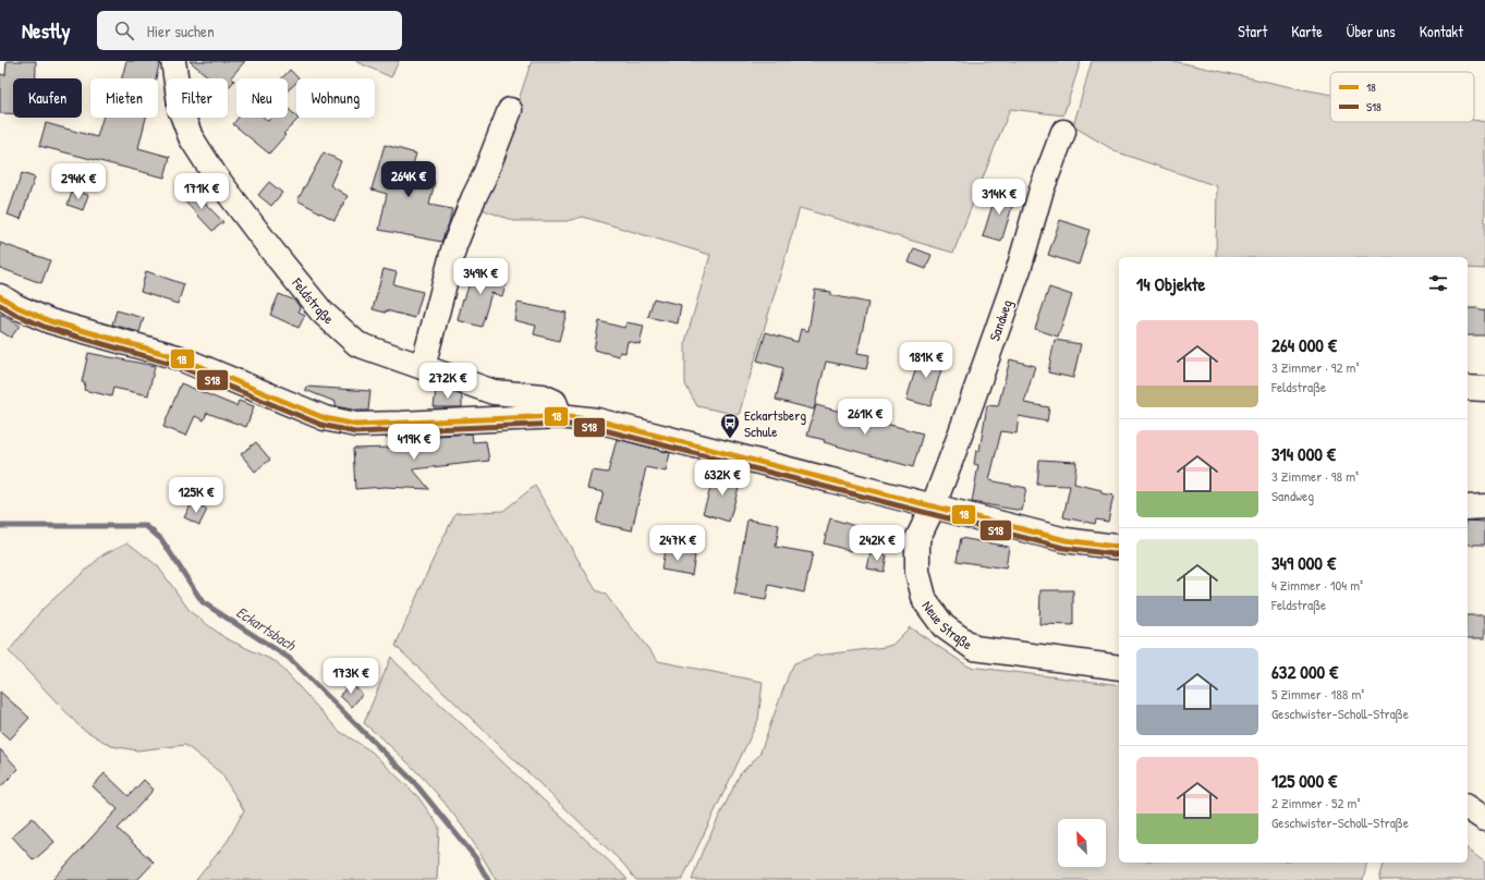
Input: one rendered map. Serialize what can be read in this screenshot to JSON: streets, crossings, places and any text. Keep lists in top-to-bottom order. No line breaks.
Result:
{"streets":{"street":["Feldstraße","Sandweg","Neue Straße"]},"crossings":[["Sandweg","Neue Straße"]],"water":["Eckartsbach"],"places":{"bus stop":["Eckartsberg Schule"]},"lines":["transit line 18","transit line S18"],"legend":["18","S18"],"north":"top left","page":{"header":"Nestly","search":"Hier suchen","nav":["Start","Karte","Über uns","Kontakt"],"chip":["Kaufen","Mieten","Filter","Neu","Wohnung"],"price":["264K €","294K €","171K €","314K €","349K €","181K €","272K €","261K €","419K €","632K €","125K €","247K €","242K €","173K €"],"heading":"14 Objekte","list":[{"name":"264 000 €","note":"3 Zimmer · 92 m² · Feldstraße"},{"name":"314 000 €","note":"3 Zimmer · 98 m² · Sandweg"},{"name":"349 000 €","note":"4 Zimmer · 104 m² · Feldstraße"},{"name":"632 000 €","note":"5 Zimmer · 188 m² · Geschwister-Scholl-Straße"},{"name":"125 000 €","note":"2 Zimmer · 52 m² · Geschwister-Scholl-Straße"}]}}
